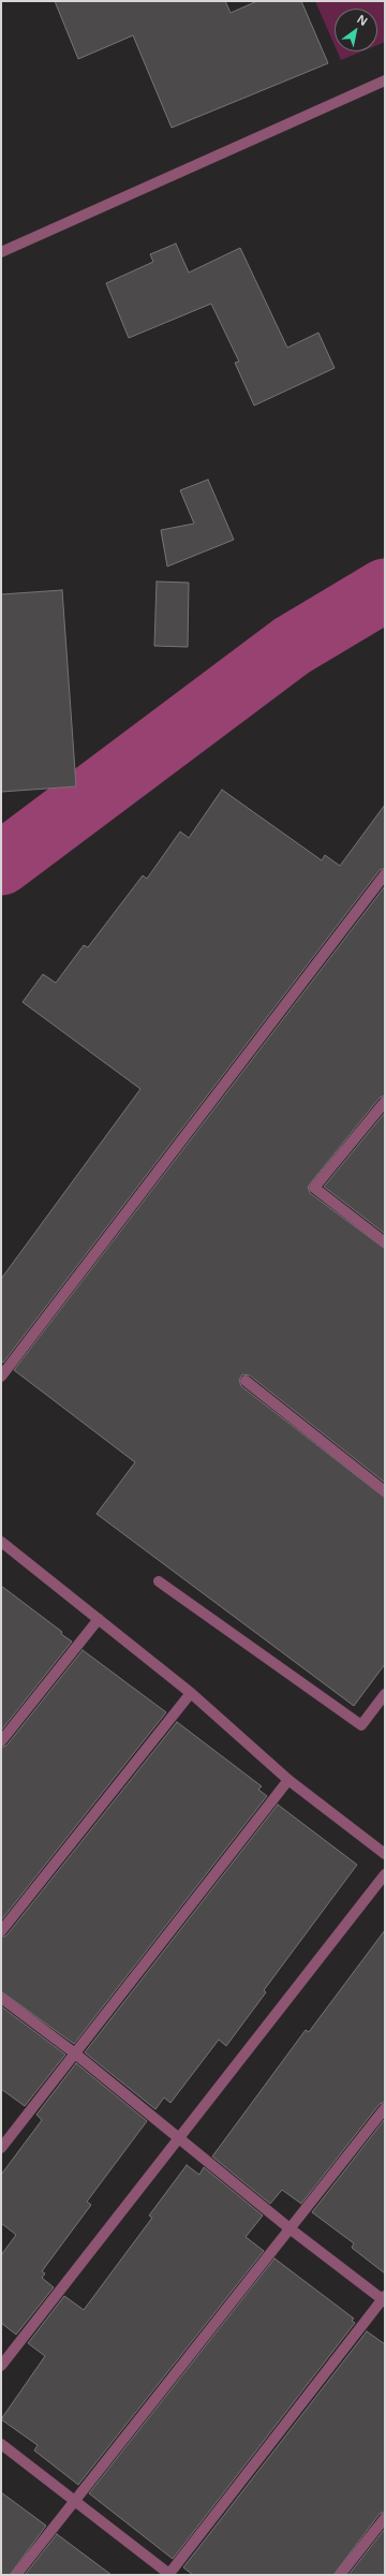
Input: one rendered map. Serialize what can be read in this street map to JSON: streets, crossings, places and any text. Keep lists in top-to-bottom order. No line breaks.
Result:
{"north":"top right"}
